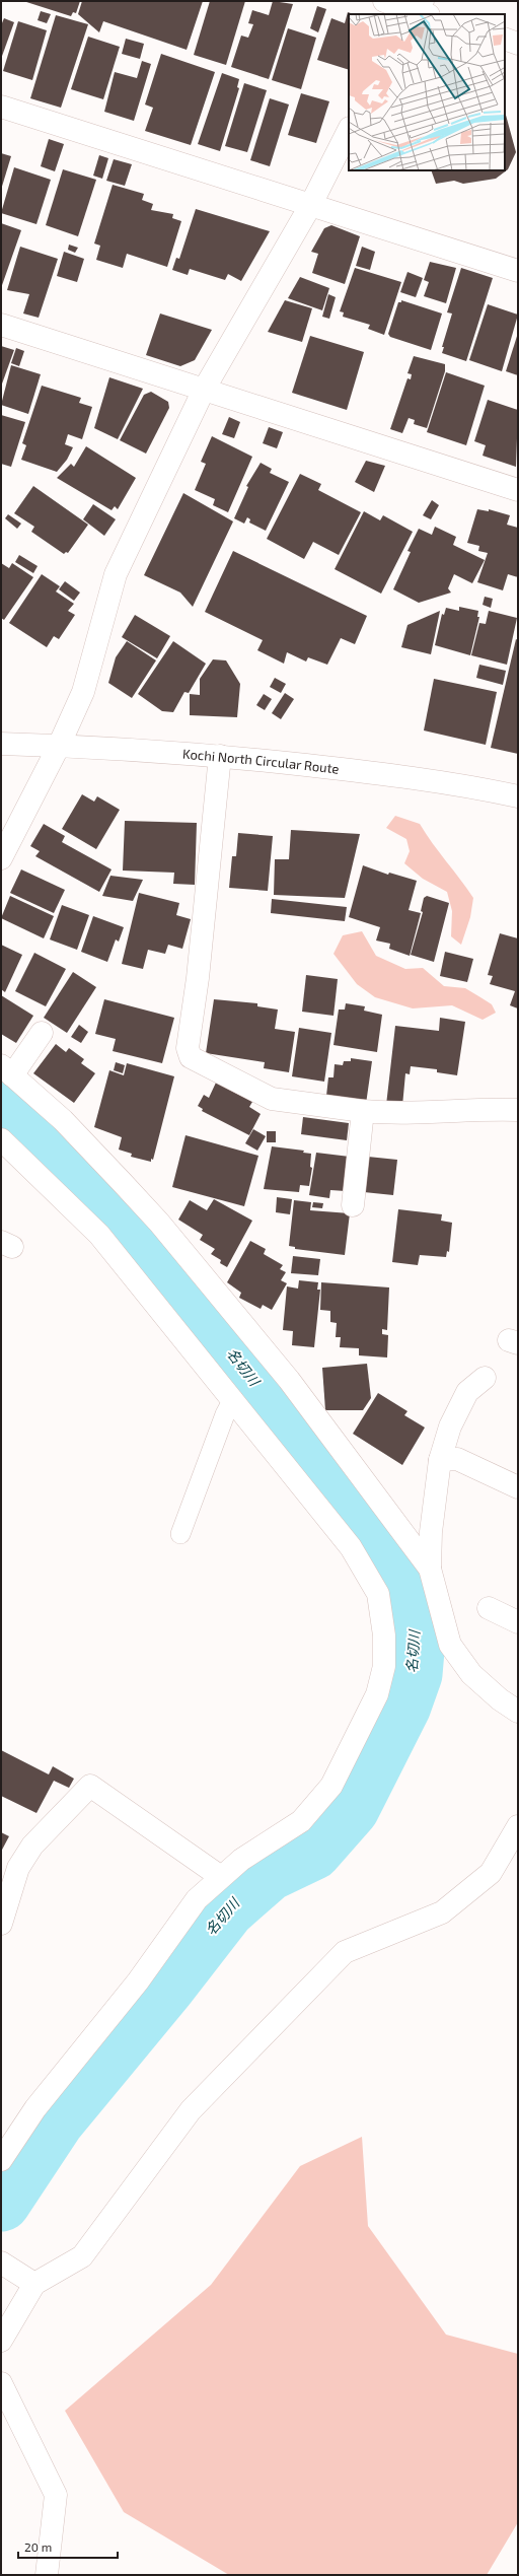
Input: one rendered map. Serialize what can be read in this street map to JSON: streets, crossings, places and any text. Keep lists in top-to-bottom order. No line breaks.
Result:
{"streets":{"street":["Kochi North Circular Route"]},"water":["名切川"],"scale_bar":"20 m"}
